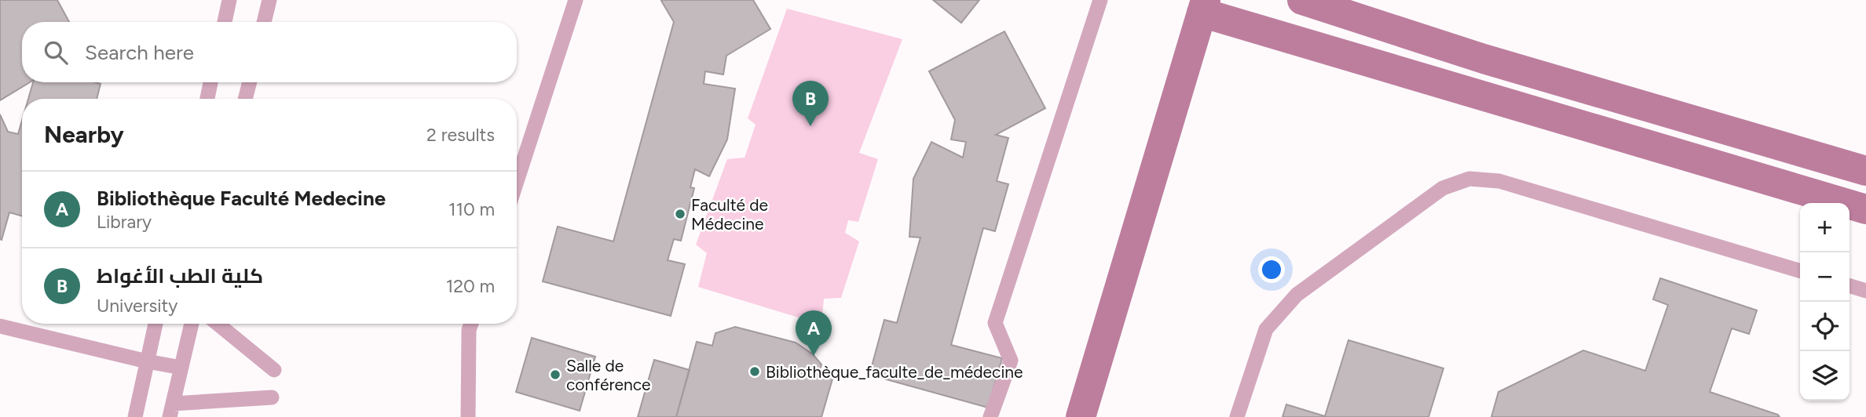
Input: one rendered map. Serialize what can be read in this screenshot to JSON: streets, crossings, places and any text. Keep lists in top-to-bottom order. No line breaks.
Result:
{"places":["Faculté de Médecine","Bibliothèque_faculte_de_médecine","Salle de conférence"],"page":{"search":"Search here","pins":["B","A"],"heading":["Nearby","2 results"],"list":[{"mark":"A","name":"Bibliothèque Faculté Medecine","note":"Library","value":"110 m"},{"mark":"B","name":"كلية الطب الأغواط","note":"University","value":"120 m"}],"map_buttons":["+","−"]}}
